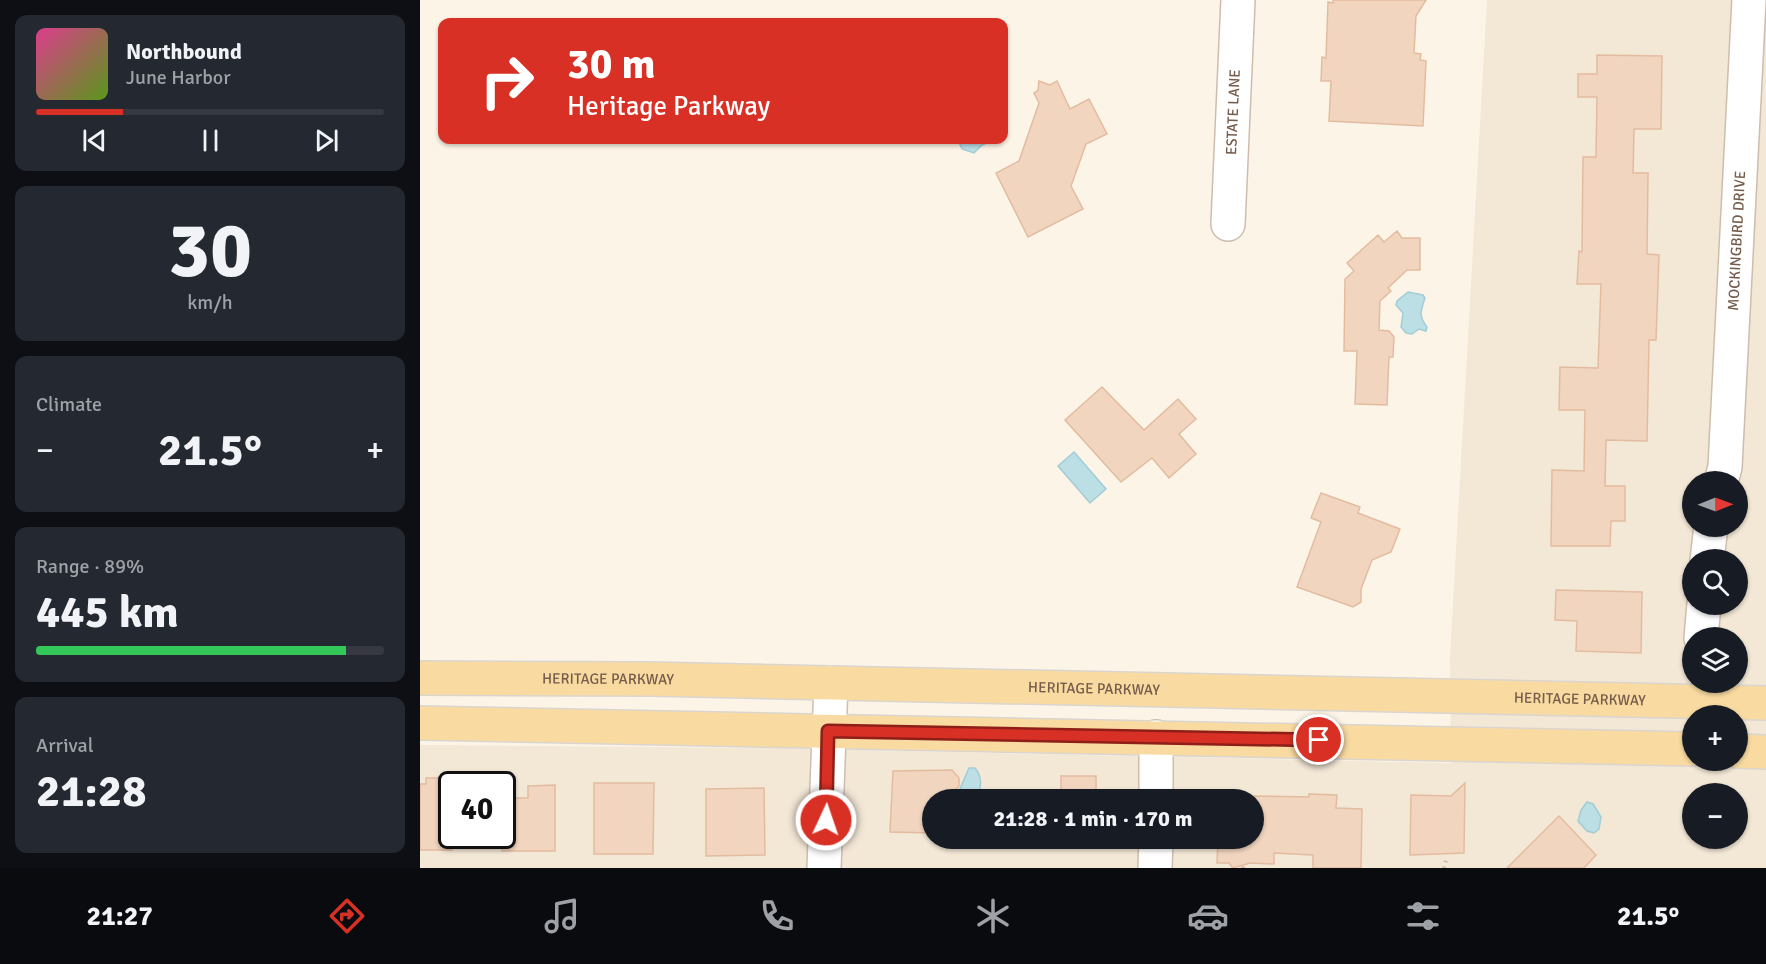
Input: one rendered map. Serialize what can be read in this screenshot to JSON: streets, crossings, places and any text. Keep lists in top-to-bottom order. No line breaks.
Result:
{"streets":{"main road":["HERITAGE PARKWAY"],"street":["ESTATE LANE","MOCKINGBIRD DRIVE"]},"north":"right","page":{"turn":["30 m","Heritage Parkway"],"song":["Northbound","June Harbor"],"tile":[["30","km/h"],"Climate",["Range · 89%","445 km"],["Arrival","21:28"]],"heat":["−","21.5°","+"],"map_buttons":["+","−"],"limit":"40","trip":"21:28 · 1 min · 170 m","tabs":["21:27","21.5°"]}}
